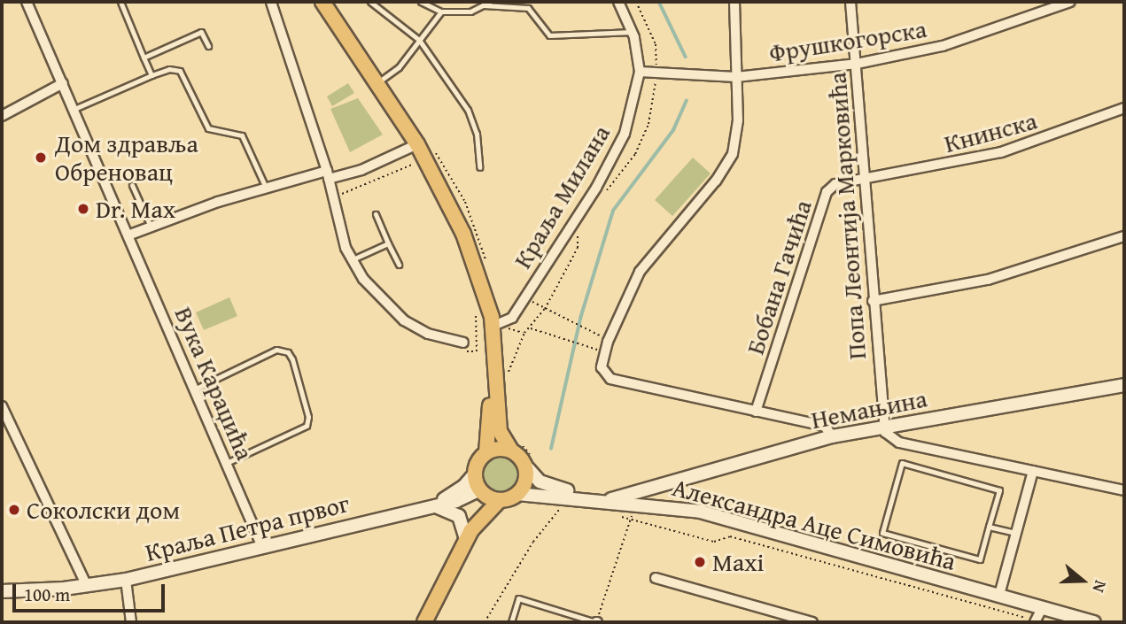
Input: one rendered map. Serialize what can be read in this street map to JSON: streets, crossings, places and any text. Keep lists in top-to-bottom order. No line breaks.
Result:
{"streets":{"street":["Фрушкогорска","Книнска","Краља Милана","Попа Леонтија Марковића","Бобана Гачића","Вука Караџића","Немањина","Александра Аце Симовића","Краља Петра првог"]},"crossings":[["Фрушкогорска","Краља Милана"],["Фрушкогорска","Попа Леонтија Марковића"],["Книнска","Попа Леонтија Марковића"],["Книнска","Бобана Гачића"],["Попа Леонтија Марковића","Бобана Гачића"],["Попа Леонтија Марковића","Немањина"],["Вука Караџића","Краља Петра првог"],["Немањина","Александра Аце Симовића"]],"places":["Дом здравља Обреновац","Dr. Max","Соколски дом","Maxi"],"scale_bar":"100 m","north":"right"}
